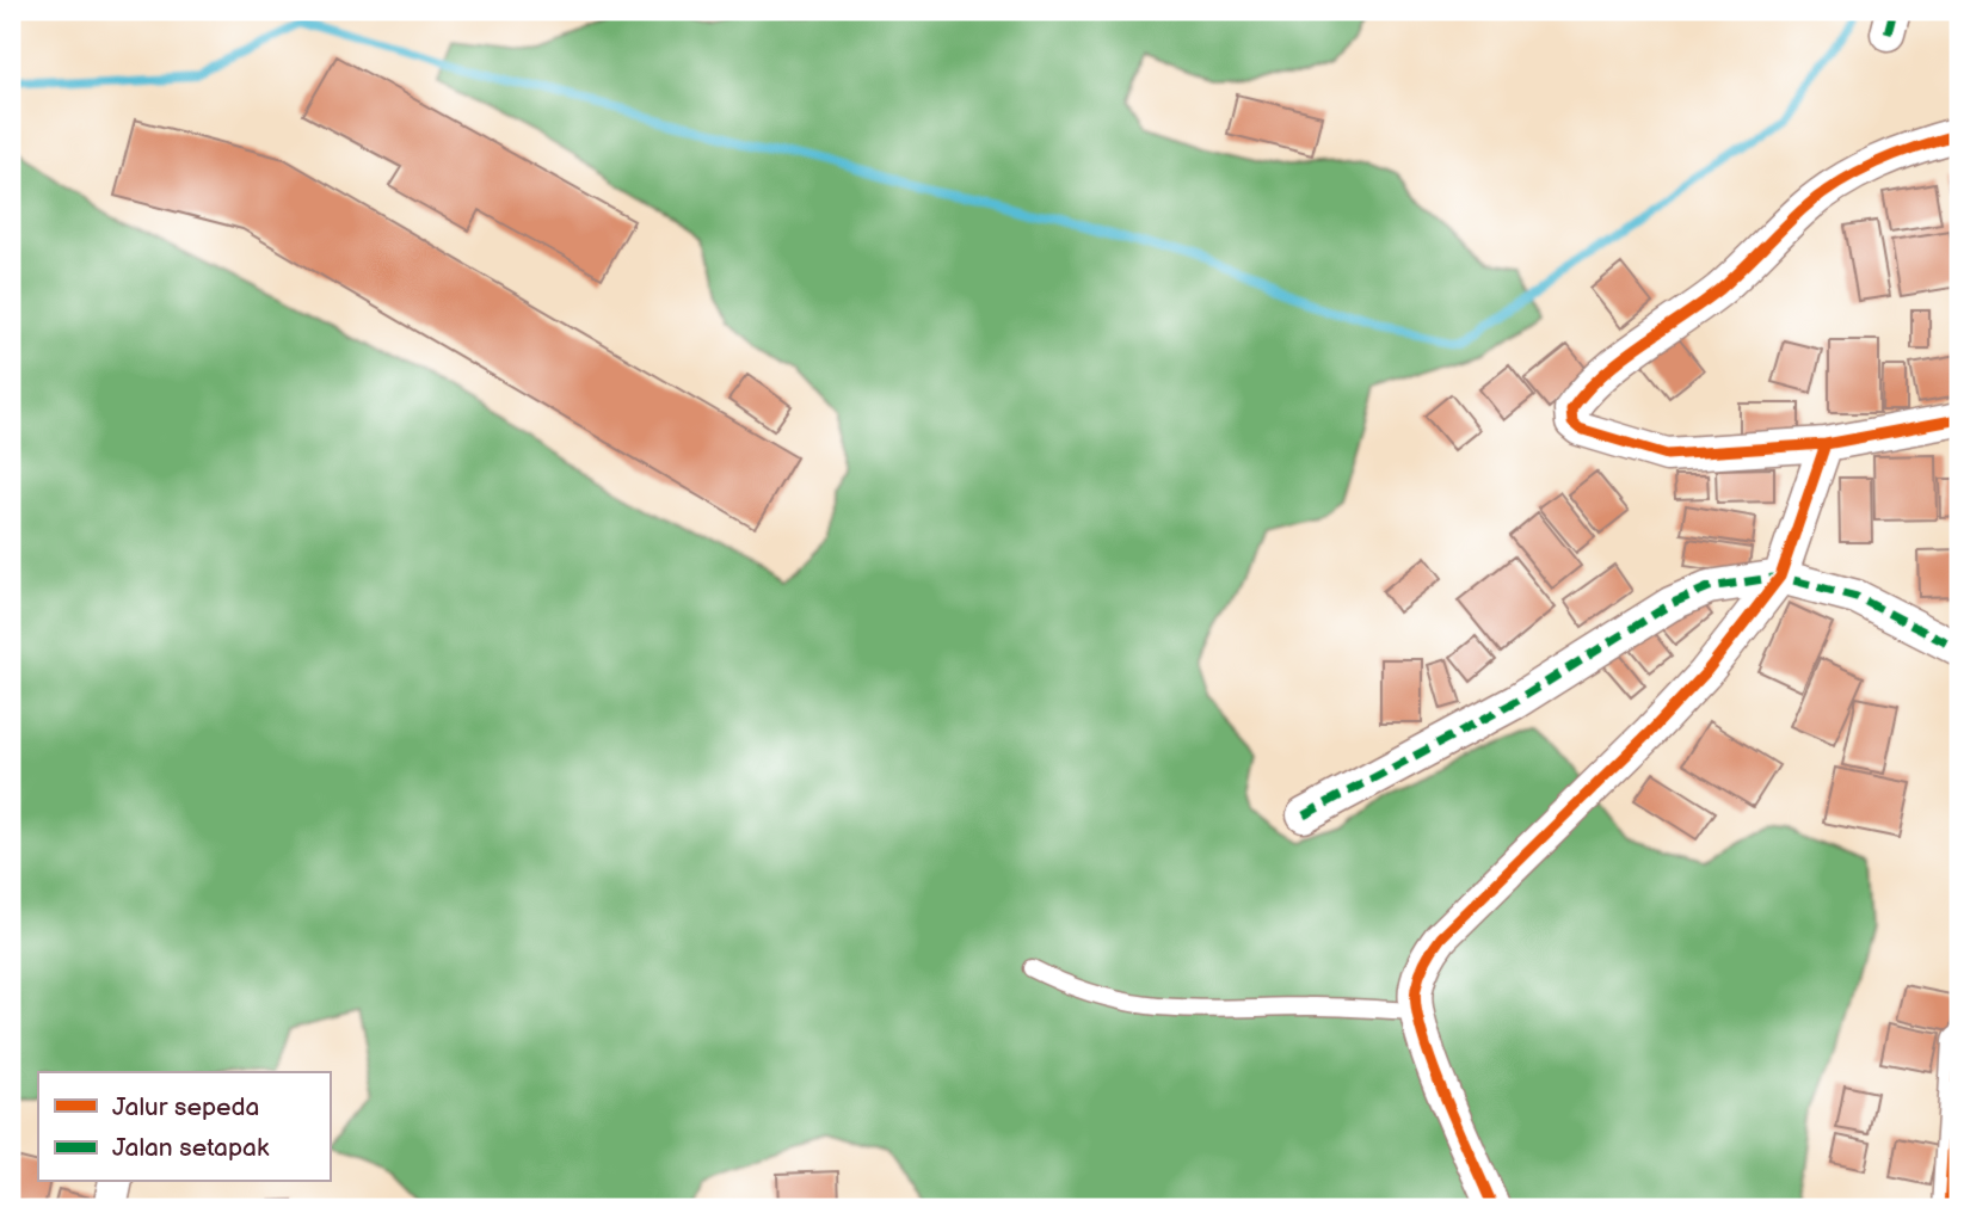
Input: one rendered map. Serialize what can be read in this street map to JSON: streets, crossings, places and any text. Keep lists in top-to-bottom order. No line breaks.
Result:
{"legend":["Jalur sepeda","Jalan setapak"]}
